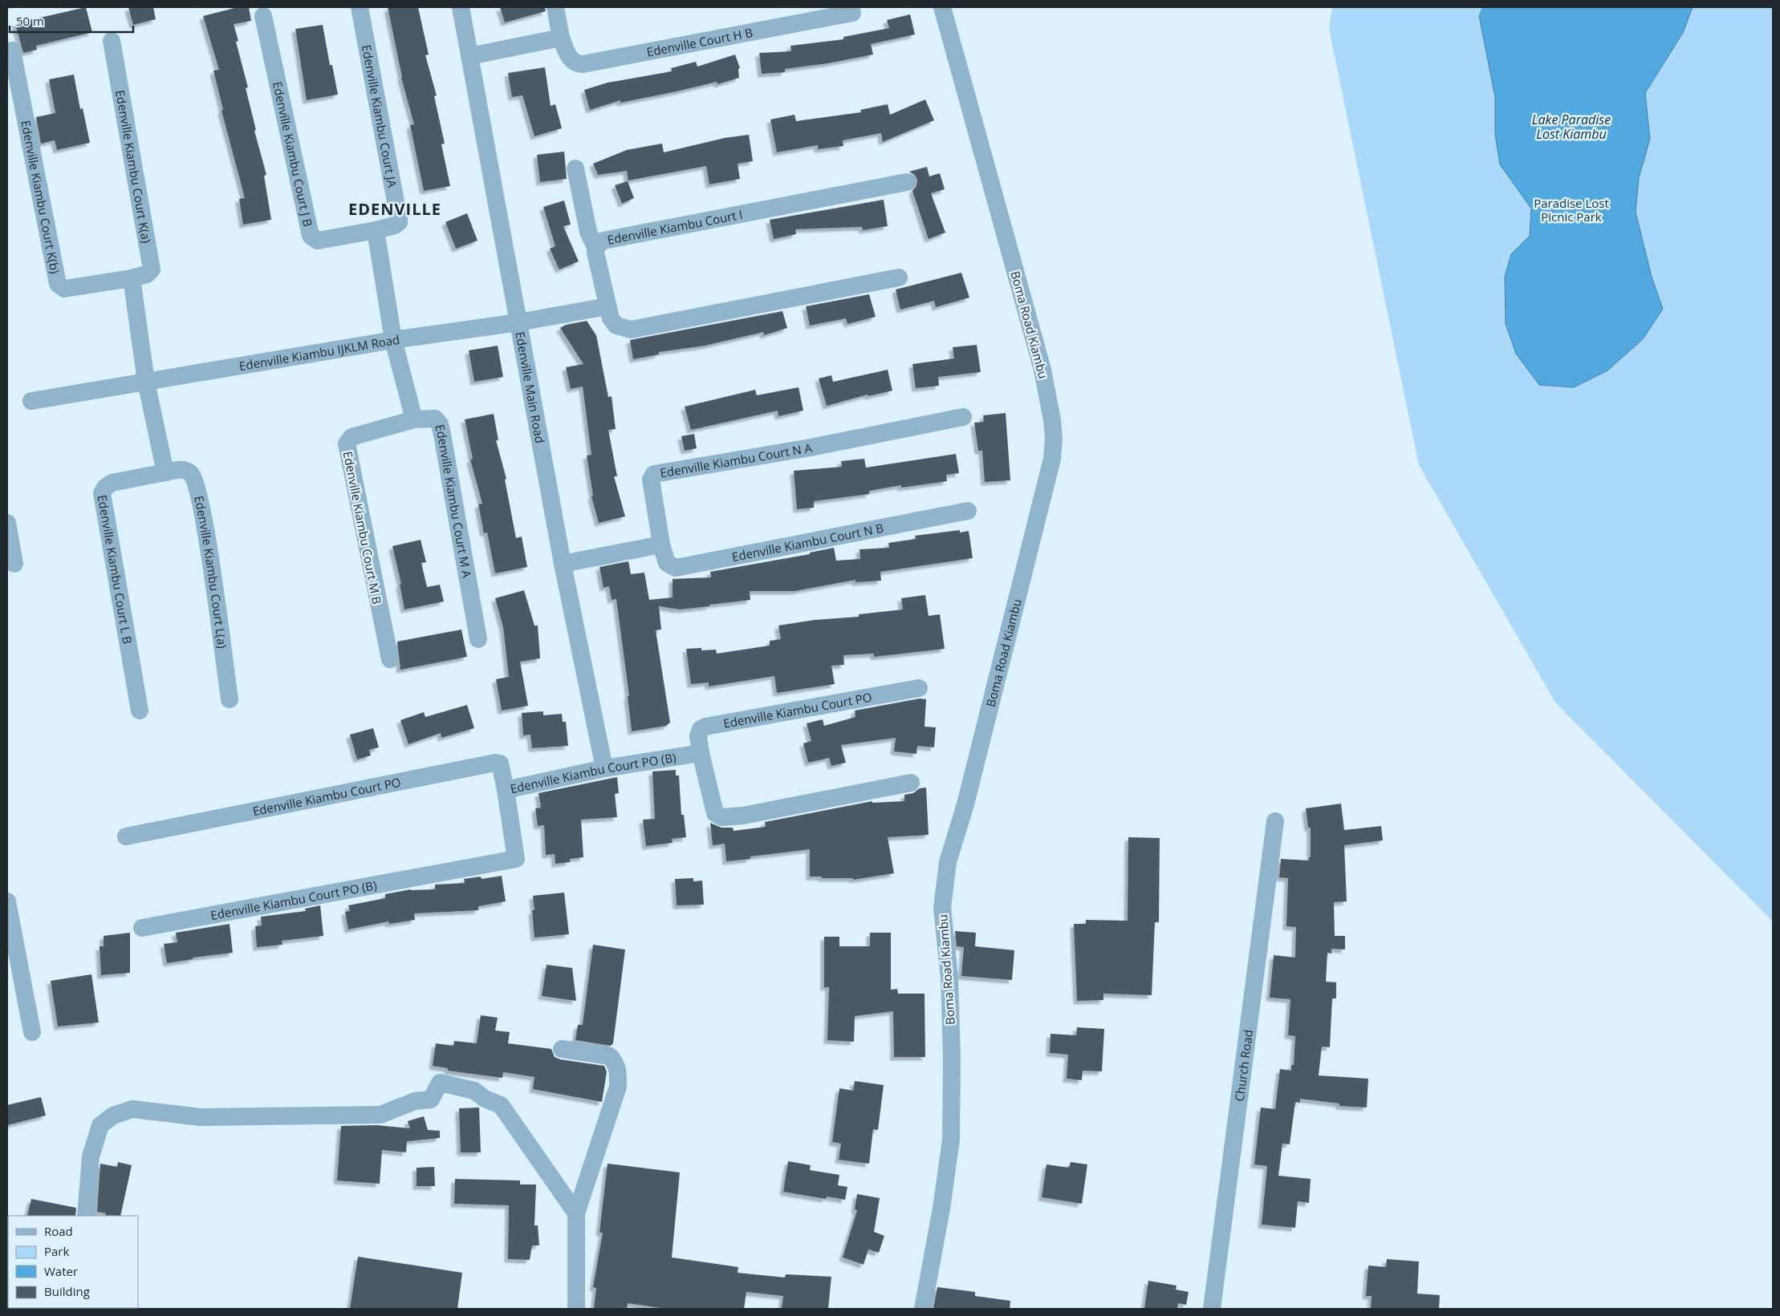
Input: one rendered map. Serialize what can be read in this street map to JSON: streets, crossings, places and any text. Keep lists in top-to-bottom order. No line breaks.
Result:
{"streets":{"street":["Edenville Court H B","Edenville Kiambu Court JA","Edenville Kiambu Court J B","Edenville Kiambu Court K(a)","Edenville Kiambu Court K(b)","Edenville Kiambu Court I","Boma Road Kiambu","Edenville Kiambu IJKLM Road","Edenville Main Road","Edenville Kiambu Court N A","Edenville Kiambu Court M A","Edenville Kiambu Court M B","Edenville Kiambu Court N B","Edenville Kiambu Court L B","Edenville Kiambu Court L(a)","Edenville Kiambu Court PO","Edenville Kiambu Court PO (B)","Church Road"]},"crossings":[["Edenville Kiambu Court JA","Edenville Kiambu Court J B"],["Edenville Kiambu Court K(a)","Edenville Kiambu Court K(b)"],["Edenville Kiambu Court I","Edenville Kiambu IJKLM Road"],["Edenville Kiambu IJKLM Road","Edenville Main Road"],["Edenville Kiambu IJKLM Road","Edenville Kiambu Court M A"],["Edenville Main Road","Edenville Kiambu Court PO (B)"],["Edenville Kiambu Court N A","Edenville Kiambu Court N B"],["Edenville Kiambu Court M A","Edenville Kiambu Court M B"],["Edenville Kiambu Court L B","Edenville Kiambu Court L(a)"],["Edenville Kiambu Court PO","Edenville Kiambu Court PO (B)"]],"districts":["EDENVILLE"],"water":["Lake Paradise Lost Kiambu"],"parks":["Paradise Lost Picnic Park"],"legend":["Road","Park","Water","Building"],"scale_bar":"50 m"}
